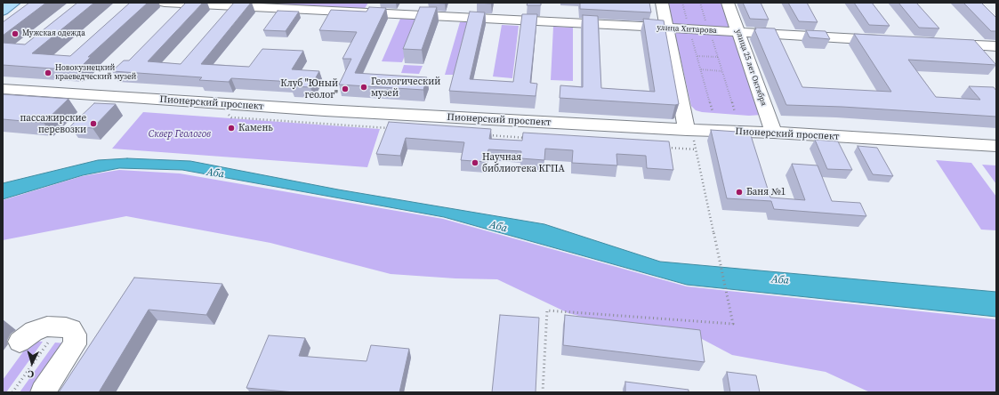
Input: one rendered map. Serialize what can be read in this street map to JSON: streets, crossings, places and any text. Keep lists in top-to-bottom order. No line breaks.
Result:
{"streets":{"street":["улица Хитарова","улица 25 лет Октября","Пионерский проспект"]},"crossings":[["улица Хитарова","улица 25 лет Октября"],["улица 25 лет Октября","Пионерский проспект"]],"water":["Аба"],"parks":["Сквер Геологов"],"places":["Мужская одежда","Новокузнецкий краеведческий музей","Геологический музей","Клуб \"Юный геолог\"","пассажирские перевозки","Камень","Научная библиотека КГПА","Баня №1"],"north":"bottom"}
